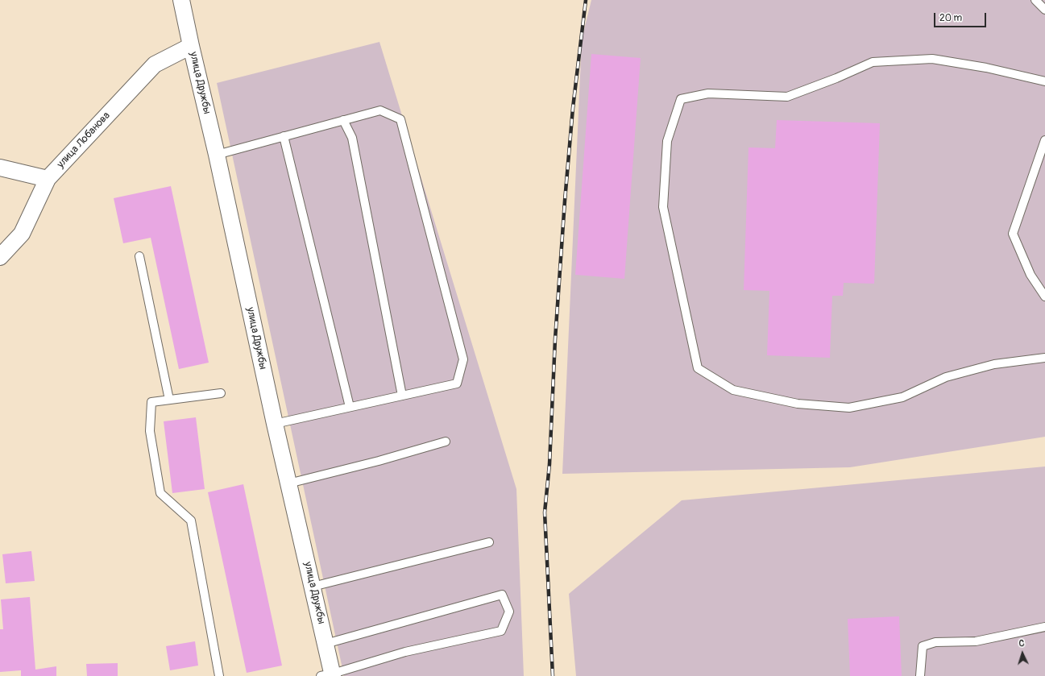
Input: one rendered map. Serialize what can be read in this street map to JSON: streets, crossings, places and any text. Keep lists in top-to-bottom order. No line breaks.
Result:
{"streets":{"street":["улица Дружбы","улица Лобанова"]},"crossings":[["улица Дружбы","улица Лобанова"]],"scale_bar":"20 m","north":"top"}
